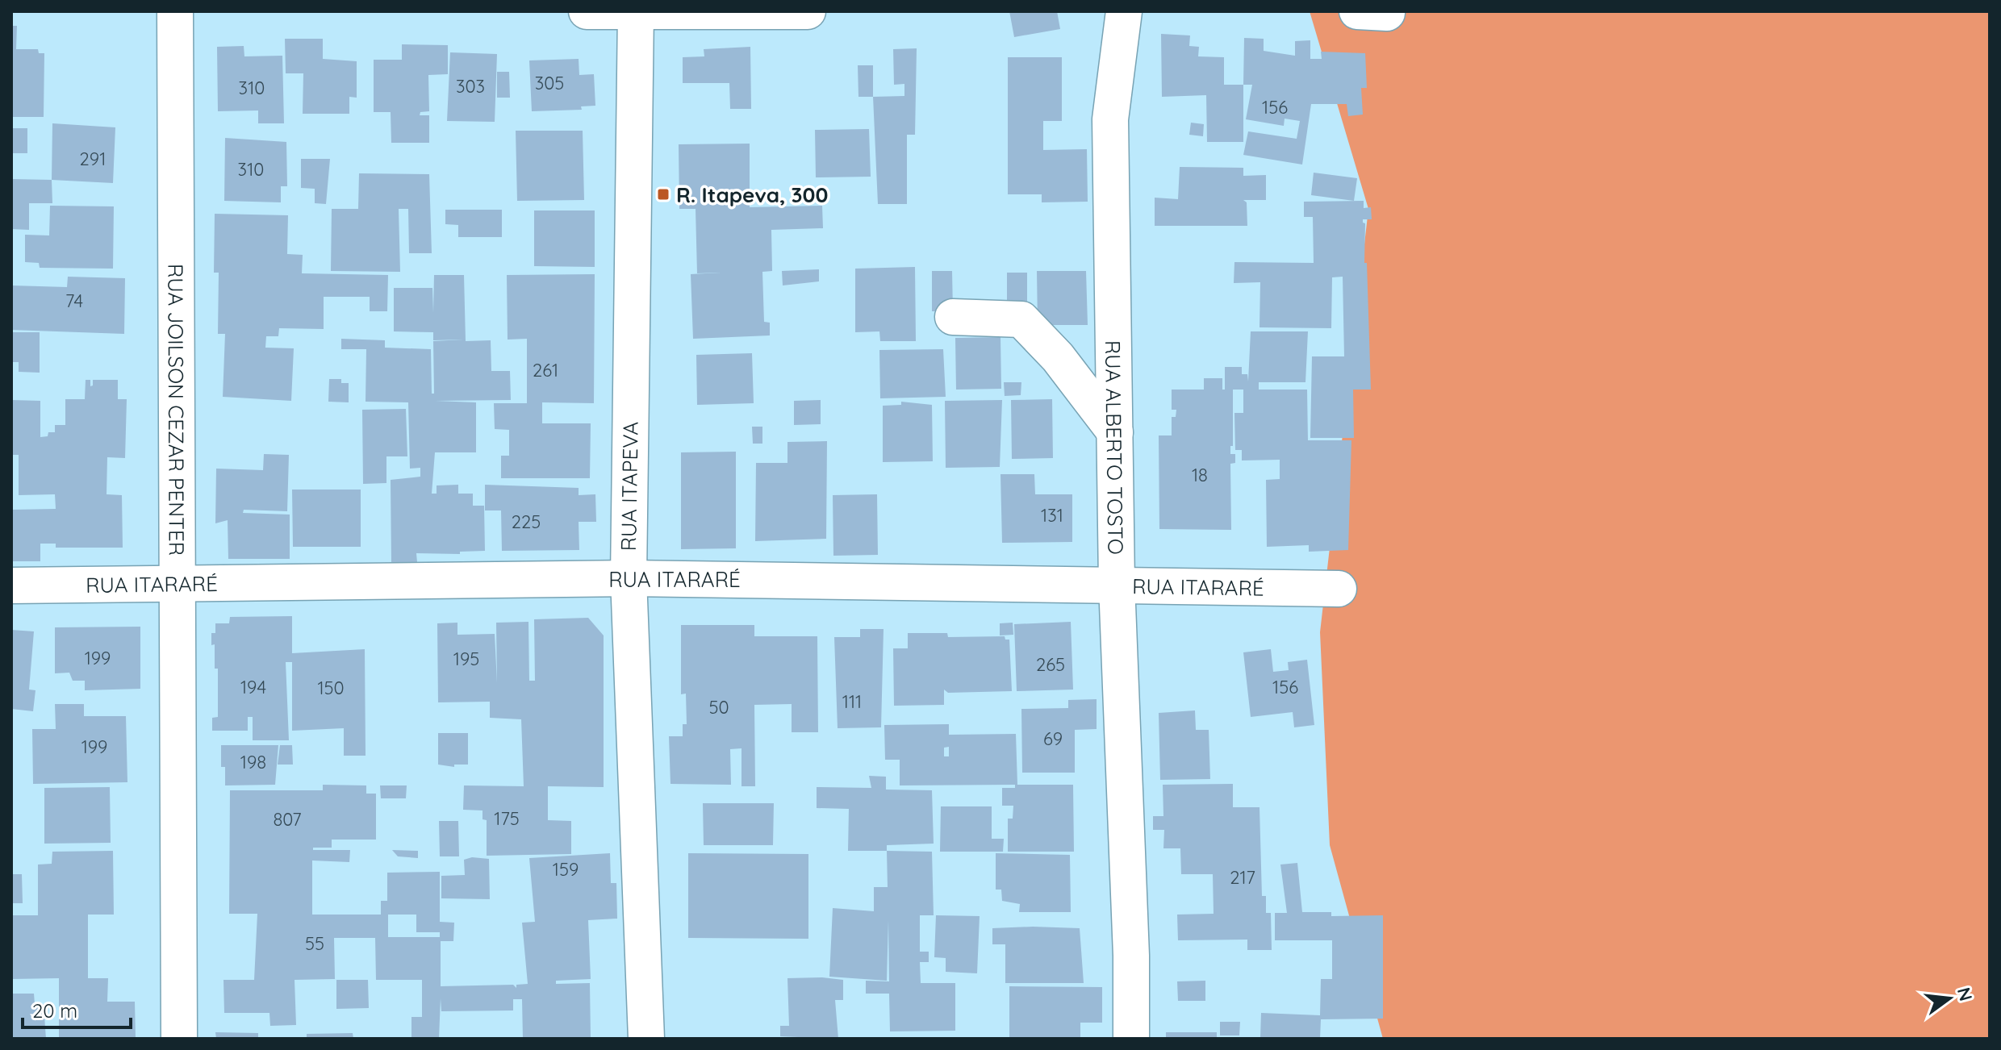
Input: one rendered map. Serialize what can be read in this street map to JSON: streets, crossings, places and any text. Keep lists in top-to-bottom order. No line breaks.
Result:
{"streets":{"street":["RUA JOILSON CEZAR PENTER","RUA ALBERTO TOSTO","RUA ITAPEVA","RUA ITARARÉ"]},"crossings":[["RUA JOILSON CEZAR PENTER","RUA ITARARÉ"],["RUA ALBERTO TOSTO","RUA ITARARÉ"],["RUA ITAPEVA","RUA ITARARÉ"]],"places":{"transit":["R. Itapeva, 300"]},"house_numbers":["305","303","310","156","291","310","74","261","18","131","225","199","195","265","194","156","150","111","50","69","199","198","175","807","159","217","55"],"scale_bar":"20 m","north":"right"}
